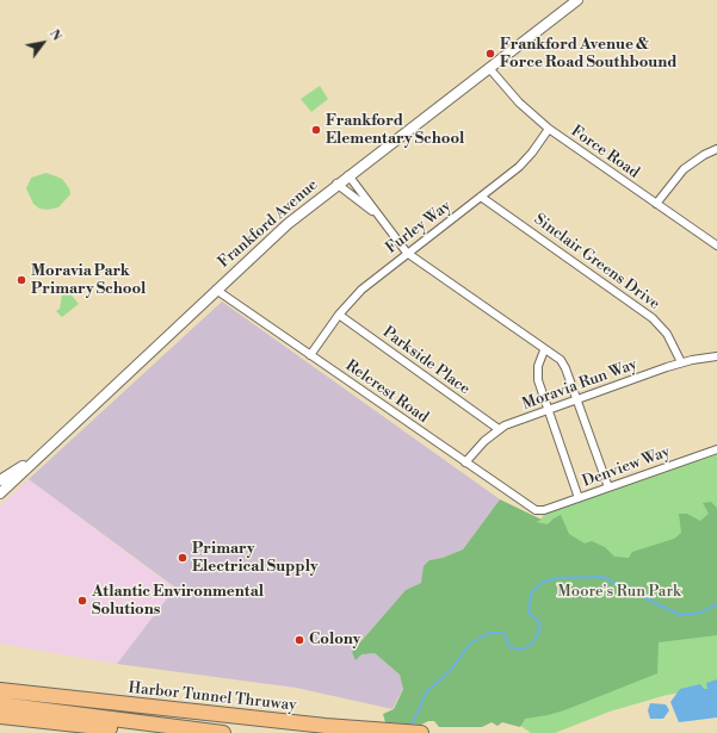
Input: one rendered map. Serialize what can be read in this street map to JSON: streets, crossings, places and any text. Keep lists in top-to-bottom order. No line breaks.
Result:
{"streets":{"highway":["Harbor Tunnel Thruway"],"street":["Force Road","Frankford Avenue","Furley Way","Sinclair Greens Drive","Parkside Place","Moravia Run Way","Relcrest Road","Denview Way"]},"crossings":[["Force Road","Frankford Avenue"],["Force Road","Furley Way"],["Frankford Avenue","Relcrest Road"],["Furley Way","Sinclair Greens Drive"],["Furley Way","Parkside Place"],["Furley Way","Relcrest Road"],["Sinclair Greens Drive","Moravia Run Way"],["Parkside Place","Moravia Run Way"],["Moravia Run Way","Relcrest Road"],["Relcrest Road","Denview Way"]],"parks":["Moore's Run Park"],"places":["Frankford Avenue & Force Road Southbound","Frankford Elementary School","Moravia Park Primary School","Primary Electrical Supply","Atlantic Environmental Solutions","Colony"],"north":"top right"}
